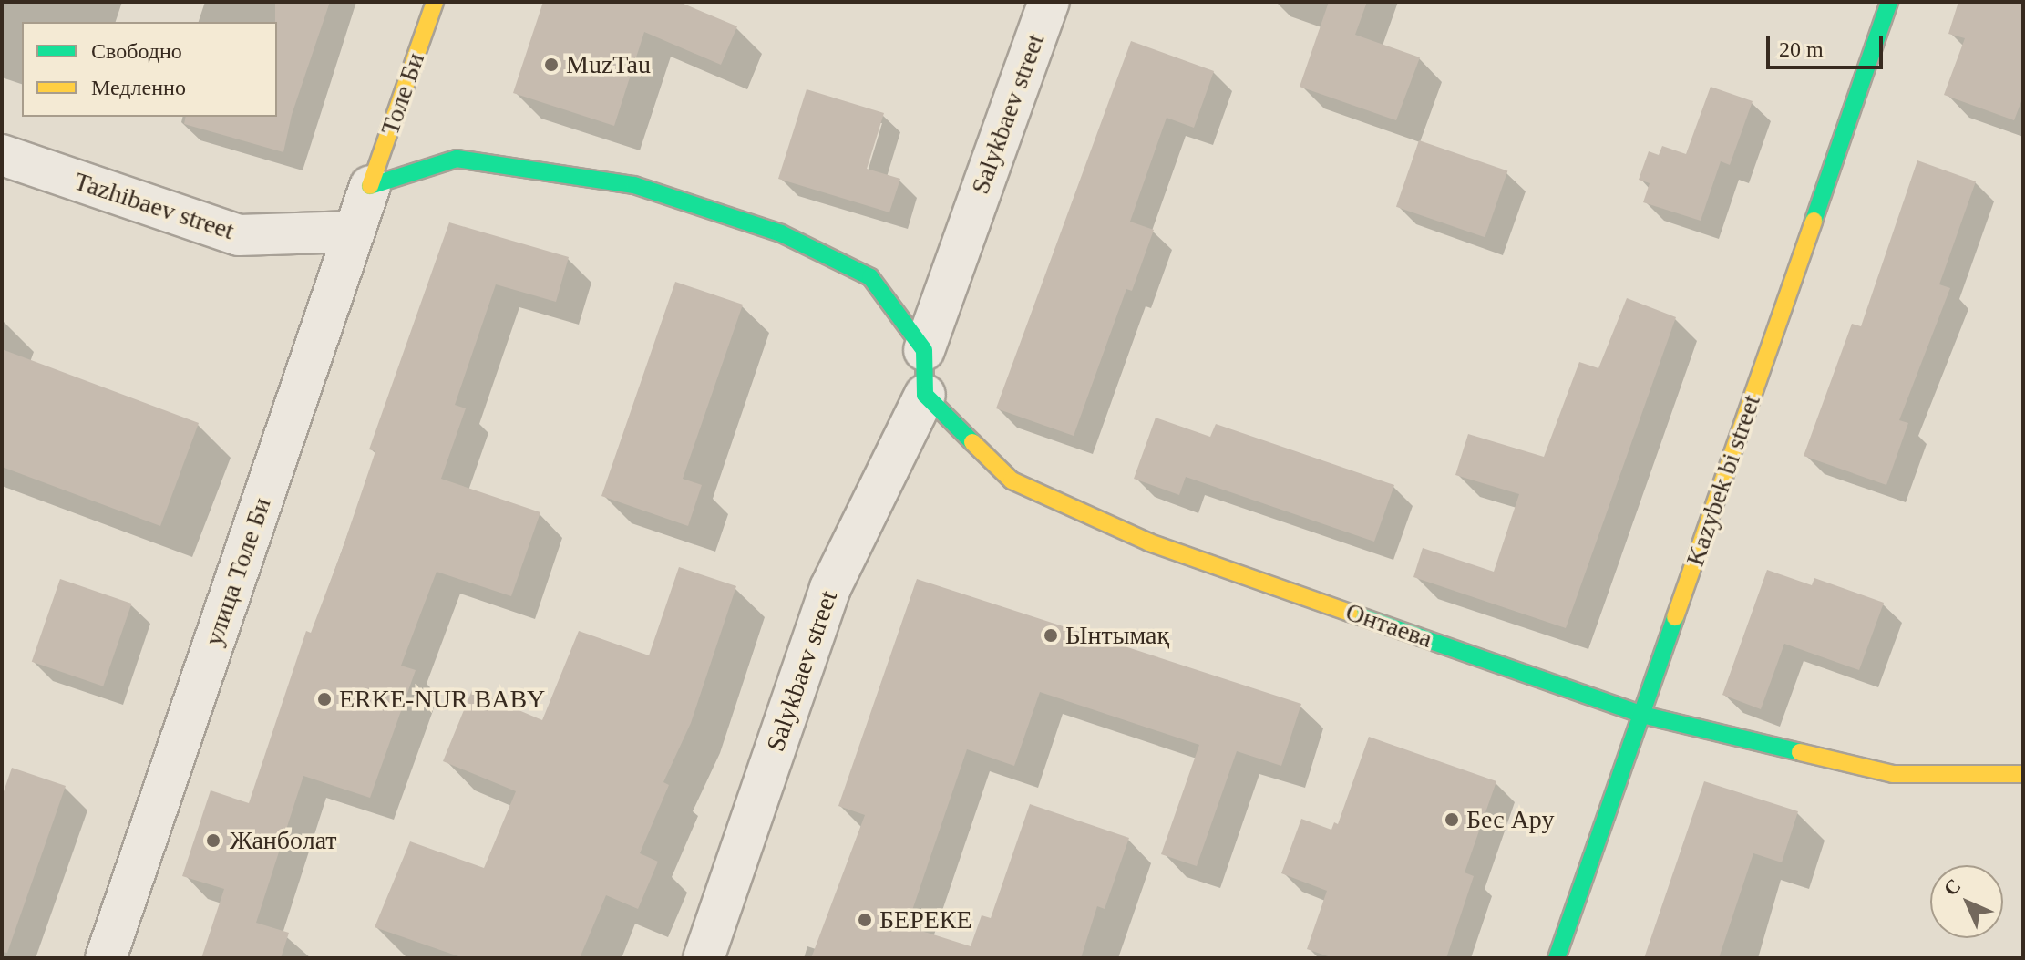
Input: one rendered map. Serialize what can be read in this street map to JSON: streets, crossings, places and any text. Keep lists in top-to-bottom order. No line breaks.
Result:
{"streets":{"main road":["Толе Би","Kazybek bi street","Онтаева"],"street":["Salykbaev street","Tazhibaev street","улица Толе Би"]},"crossings":[["Толе Би","улица Толе Би"],["Salykbaev street","Онтаева"],["Tazhibaev street","улица Толе Би"],["Kazybek bi street","Онтаева"]],"places":["MuzTau","Ынтымақ","ERKE-NUR BABY","Бес Ару","Жанболат","БЕРЕКЕ"],"legend":["Свободно","Медленно"],"scale_bar":"20 m","north":"top left"}
